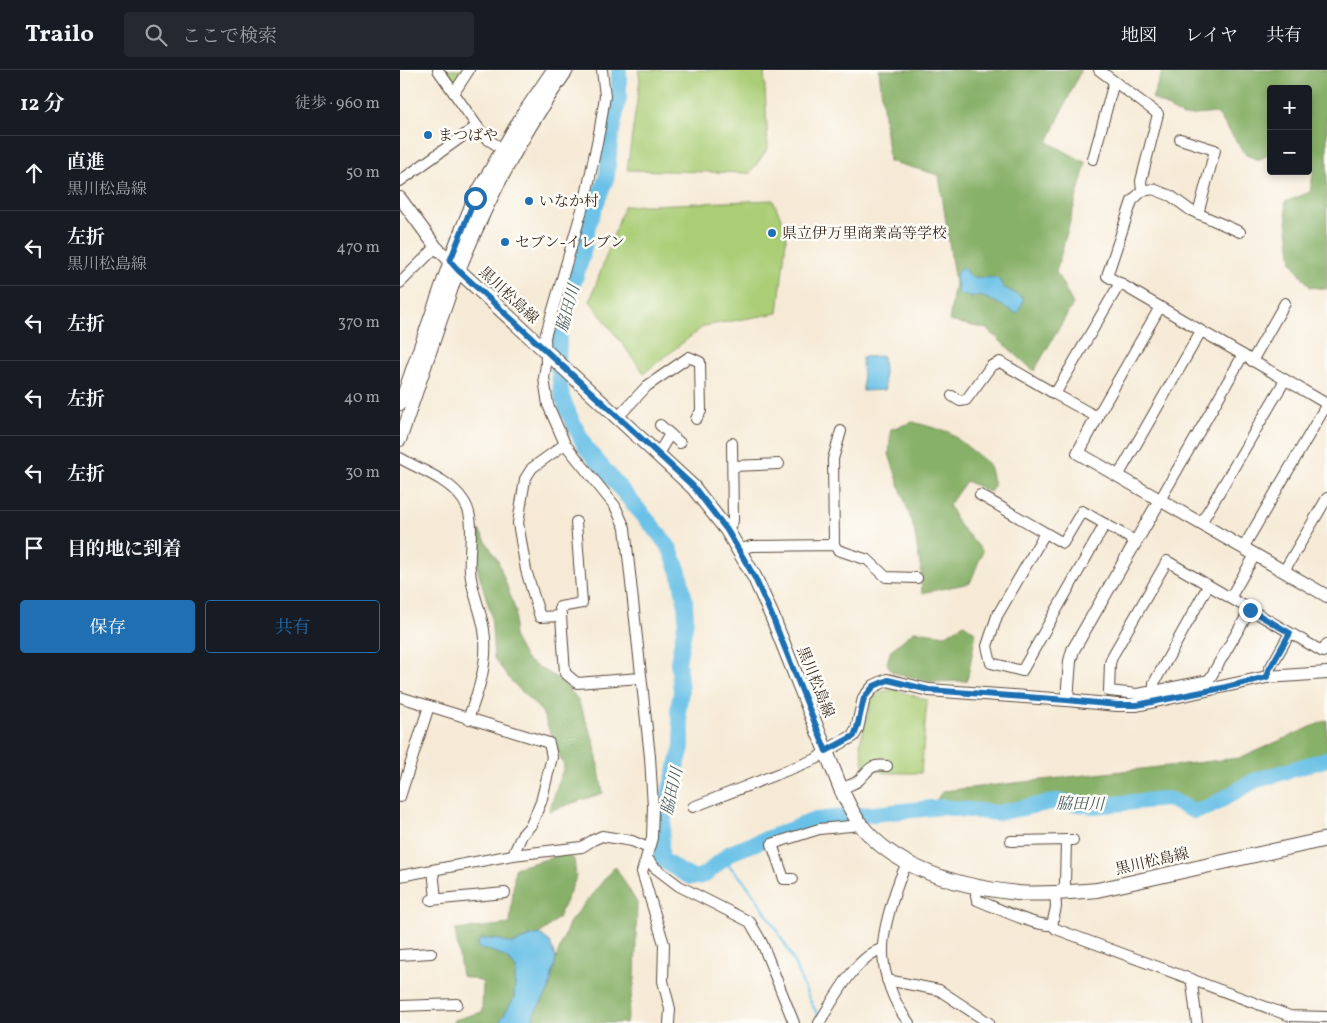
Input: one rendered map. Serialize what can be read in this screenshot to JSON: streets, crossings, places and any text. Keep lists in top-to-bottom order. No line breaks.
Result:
{"streets":{"main road":["黒川松島線"]},"water":["脇田川"],"places":["まつばや","いなか村","県立伊万里商業高等学校","セブン-イレブン"],"page":{"header":"Trailo","search":"ここで検索","nav":["地図","レイヤ","共有"],"heading":["12 分","徒歩 · 960 m"],"map_buttons":["+","−"],"list":[["直進","黒川松島線","50 m"],["左折","黒川松島線","470 m"],["左折","370 m"],["左折","40 m"],["左折","30 m"],"目的地に到着"],"buttons":["保存","共有"]}}
